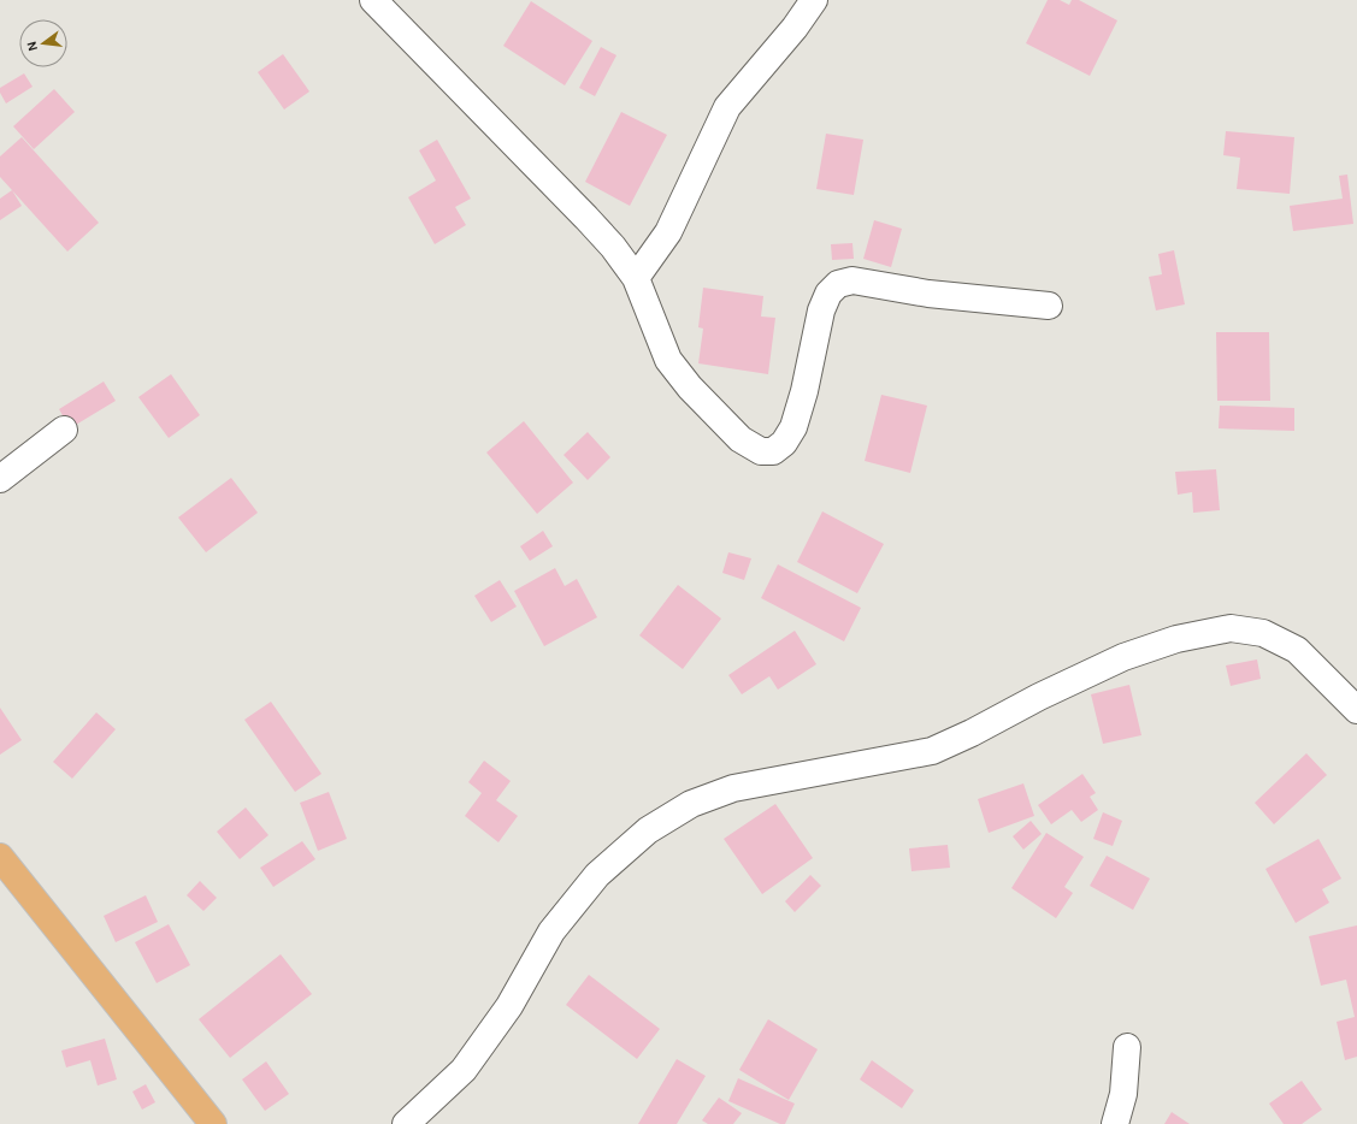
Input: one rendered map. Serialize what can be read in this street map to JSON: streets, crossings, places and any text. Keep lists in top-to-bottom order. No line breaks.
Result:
{"north":"left"}
